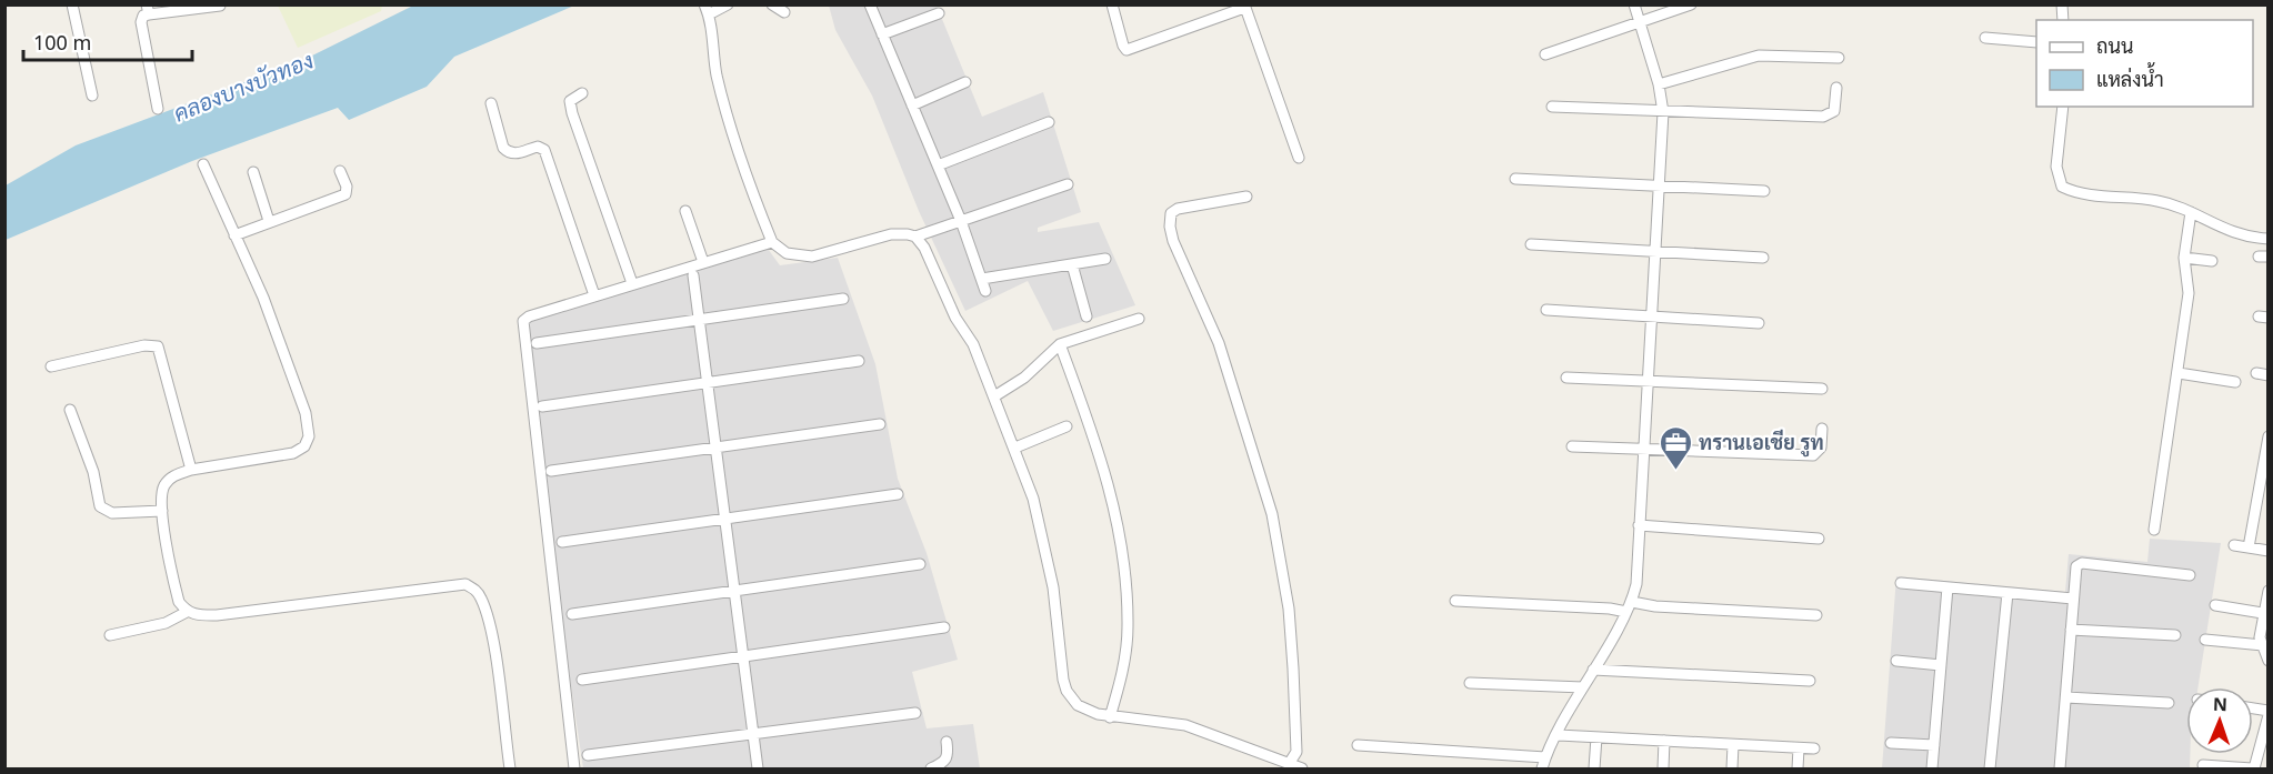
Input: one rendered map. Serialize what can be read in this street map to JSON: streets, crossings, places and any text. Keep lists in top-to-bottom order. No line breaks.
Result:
{"water":["คลองบางบัวทอง"],"places":{"office":["ทรานเอเชีย รูท"]},"legend":["ถนน","แหล่งน้ำ"],"scale_bar":"100 m","north":"top"}
